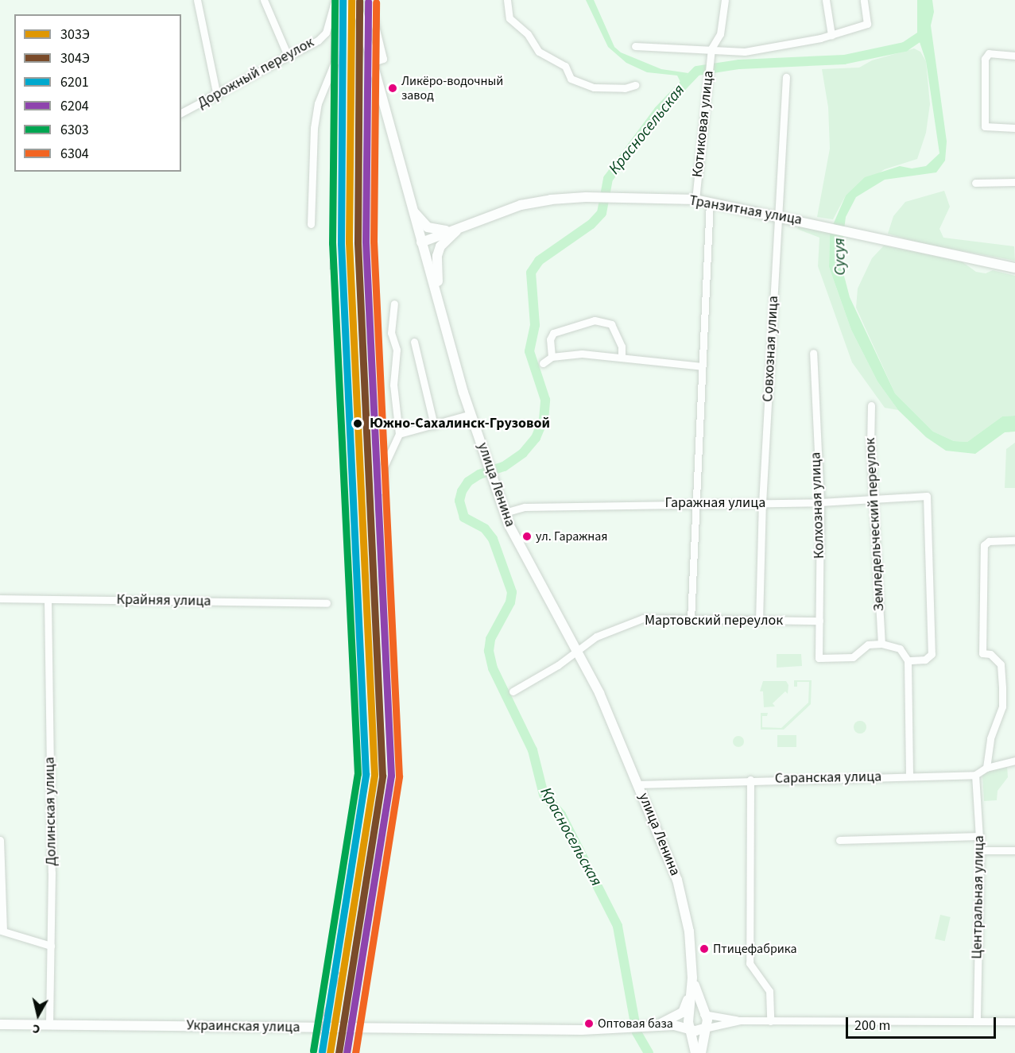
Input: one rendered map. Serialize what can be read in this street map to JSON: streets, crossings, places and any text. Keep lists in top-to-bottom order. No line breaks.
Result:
{"streets":{"main road":["Транзитная улица","улица Ленина","Украинская улица"],"street":["Дорожный переулок","Котиковая улица","Совхозная улица","Гаражная улица","Колхозная улица","Земледельческий переулок","Крайняя улица","Мартовский переулок","Саранская улица","Долинская улица","Центральная улица"]},"crossings":[["Котиковая улица","Транзитная улица"],["Транзитная улица","Совхозная улица"],["Транзитная улица","улица Ленина"],["Совхозная улица","Гаражная улица"],["Совхозная улица","Мартовский переулок"],["улица Ленина","Гаражная улица"],["улица Ленина","Мартовский переулок"],["улица Ленина","Саранская улица"],["улица Ленина","Украинская улица"],["Гаражная улица","Колхозная улица"],["Гаражная улица","Земледельческий переулок"],["Колхозная улица","Земледельческий переулок"],["Колхозная улица","Мартовский переулок"],["Крайняя улица","Долинская улица"],["Саранская улица","Центральная улица"],["Долинская улица","Украинская улица"],["Центральная улица","Украинская улица"]],"water":["Красносельская","Сусуя"],"places":["Ликёро-водочный завод","Южно-Сахалинск-Грузовой","ул. Гаражная","Птицефабрика","Оптовая база"],"lines":["transit line 303Э","transit line 6201","transit line 6303","transit line 304Э","transit line 6204","transit line 6304"],"legend":["303Э","304Э","6201","6204","6303","6304"],"scale_bar":"200 m","north":"bottom"}
